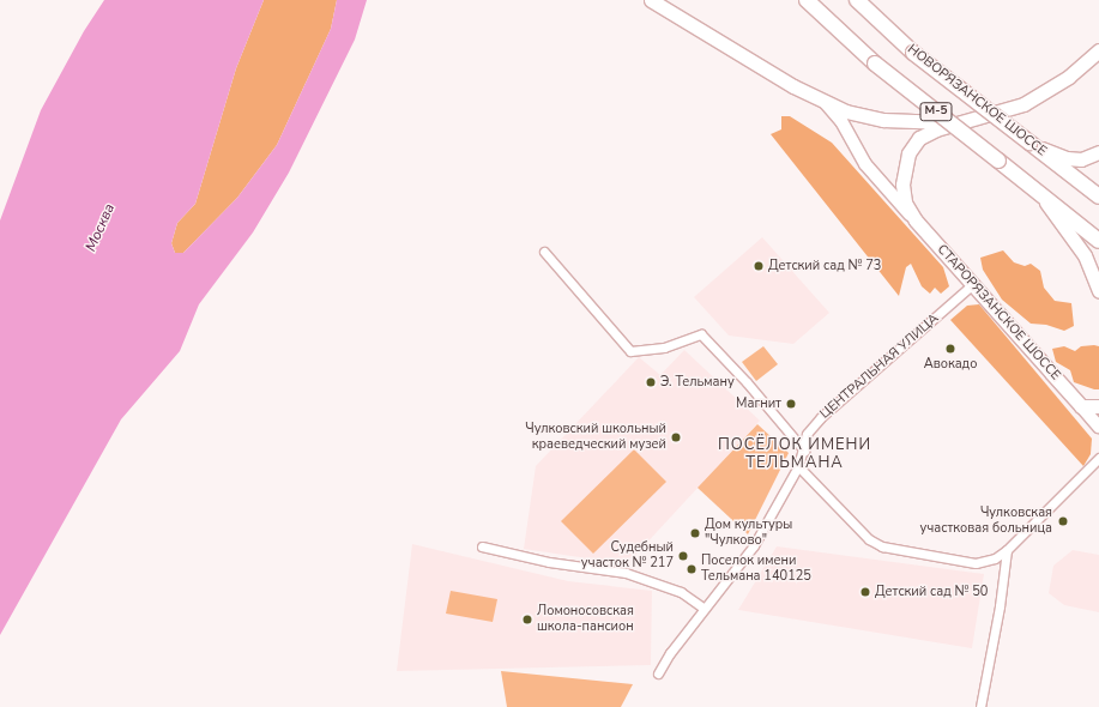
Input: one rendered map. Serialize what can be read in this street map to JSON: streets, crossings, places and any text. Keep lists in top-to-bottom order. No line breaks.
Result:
{"streets":{"highway":["НОВОРЯЗАНСКОЕ ШОССЕ","М-5"],"main road":["СТАРОРЯЗАНСКОЕ ШОССЕ"],"street":["ЦЕНТРАЛЬНАЯ УЛИЦА"]},"crossings":[["СТАРОРЯЗАНСКОЕ ШОССЕ","ЦЕНТРАЛЬНАЯ УЛИЦА"]],"districts":["ПОСЁЛОК ИМЕНИ ТЕЛЬМАНА"],"water":["Москва"],"places":["Детский сад № 73","Авокадо","Э. Тельману","Магнит","Чулковский школьный краеведческий музей","Чулковская участковая больница","Дом культуры \"Чулково\"","Судебный участок № 217","Поселок имени Тельмана 140125","Детский сад № 50","Ломоносовская школа-пансион"]}
